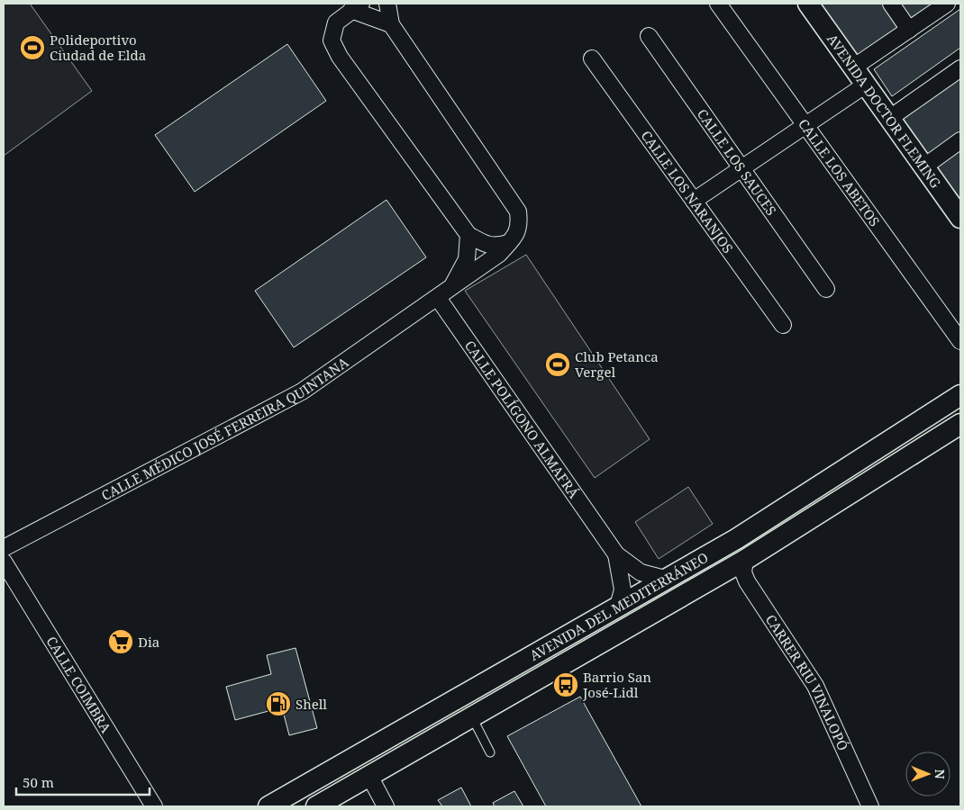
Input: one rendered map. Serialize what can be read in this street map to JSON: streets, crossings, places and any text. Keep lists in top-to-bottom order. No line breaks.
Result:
{"streets":{"street":["AVENIDA DOCTOR FLEMING","CALLE LOS SAUCES","CALLE LOS ABETOS","CALLE LOS NARANJOS","CALLE POLÍGONO ALMAFRÁ","CALLE MÉDICO JOSÉ FERREIRA QUINTANA","AVENIDA DEL MEDITERRÁNEO","CARRER RIU VINALOPÓ","CALLE COIMBRA"]},"crossings":[["CALLE POLÍGONO ALMAFRÁ","CALLE MÉDICO JOSÉ FERREIRA QUINTANA"],["CALLE POLÍGONO ALMAFRÁ","AVENIDA DEL MEDITERRÁNEO"],["AVENIDA DEL MEDITERRÁNEO","CARRER RIU VINALOPÓ"]],"places":{"sports":["Polideportivo Ciudad de Elda","Club Petanca Vergel"],"supermarket":["Dia"],"bus stop":["Barrio San José-Lidl"],"fuel station":["Shell"]},"scale_bar":"50 m","north":"right"}
